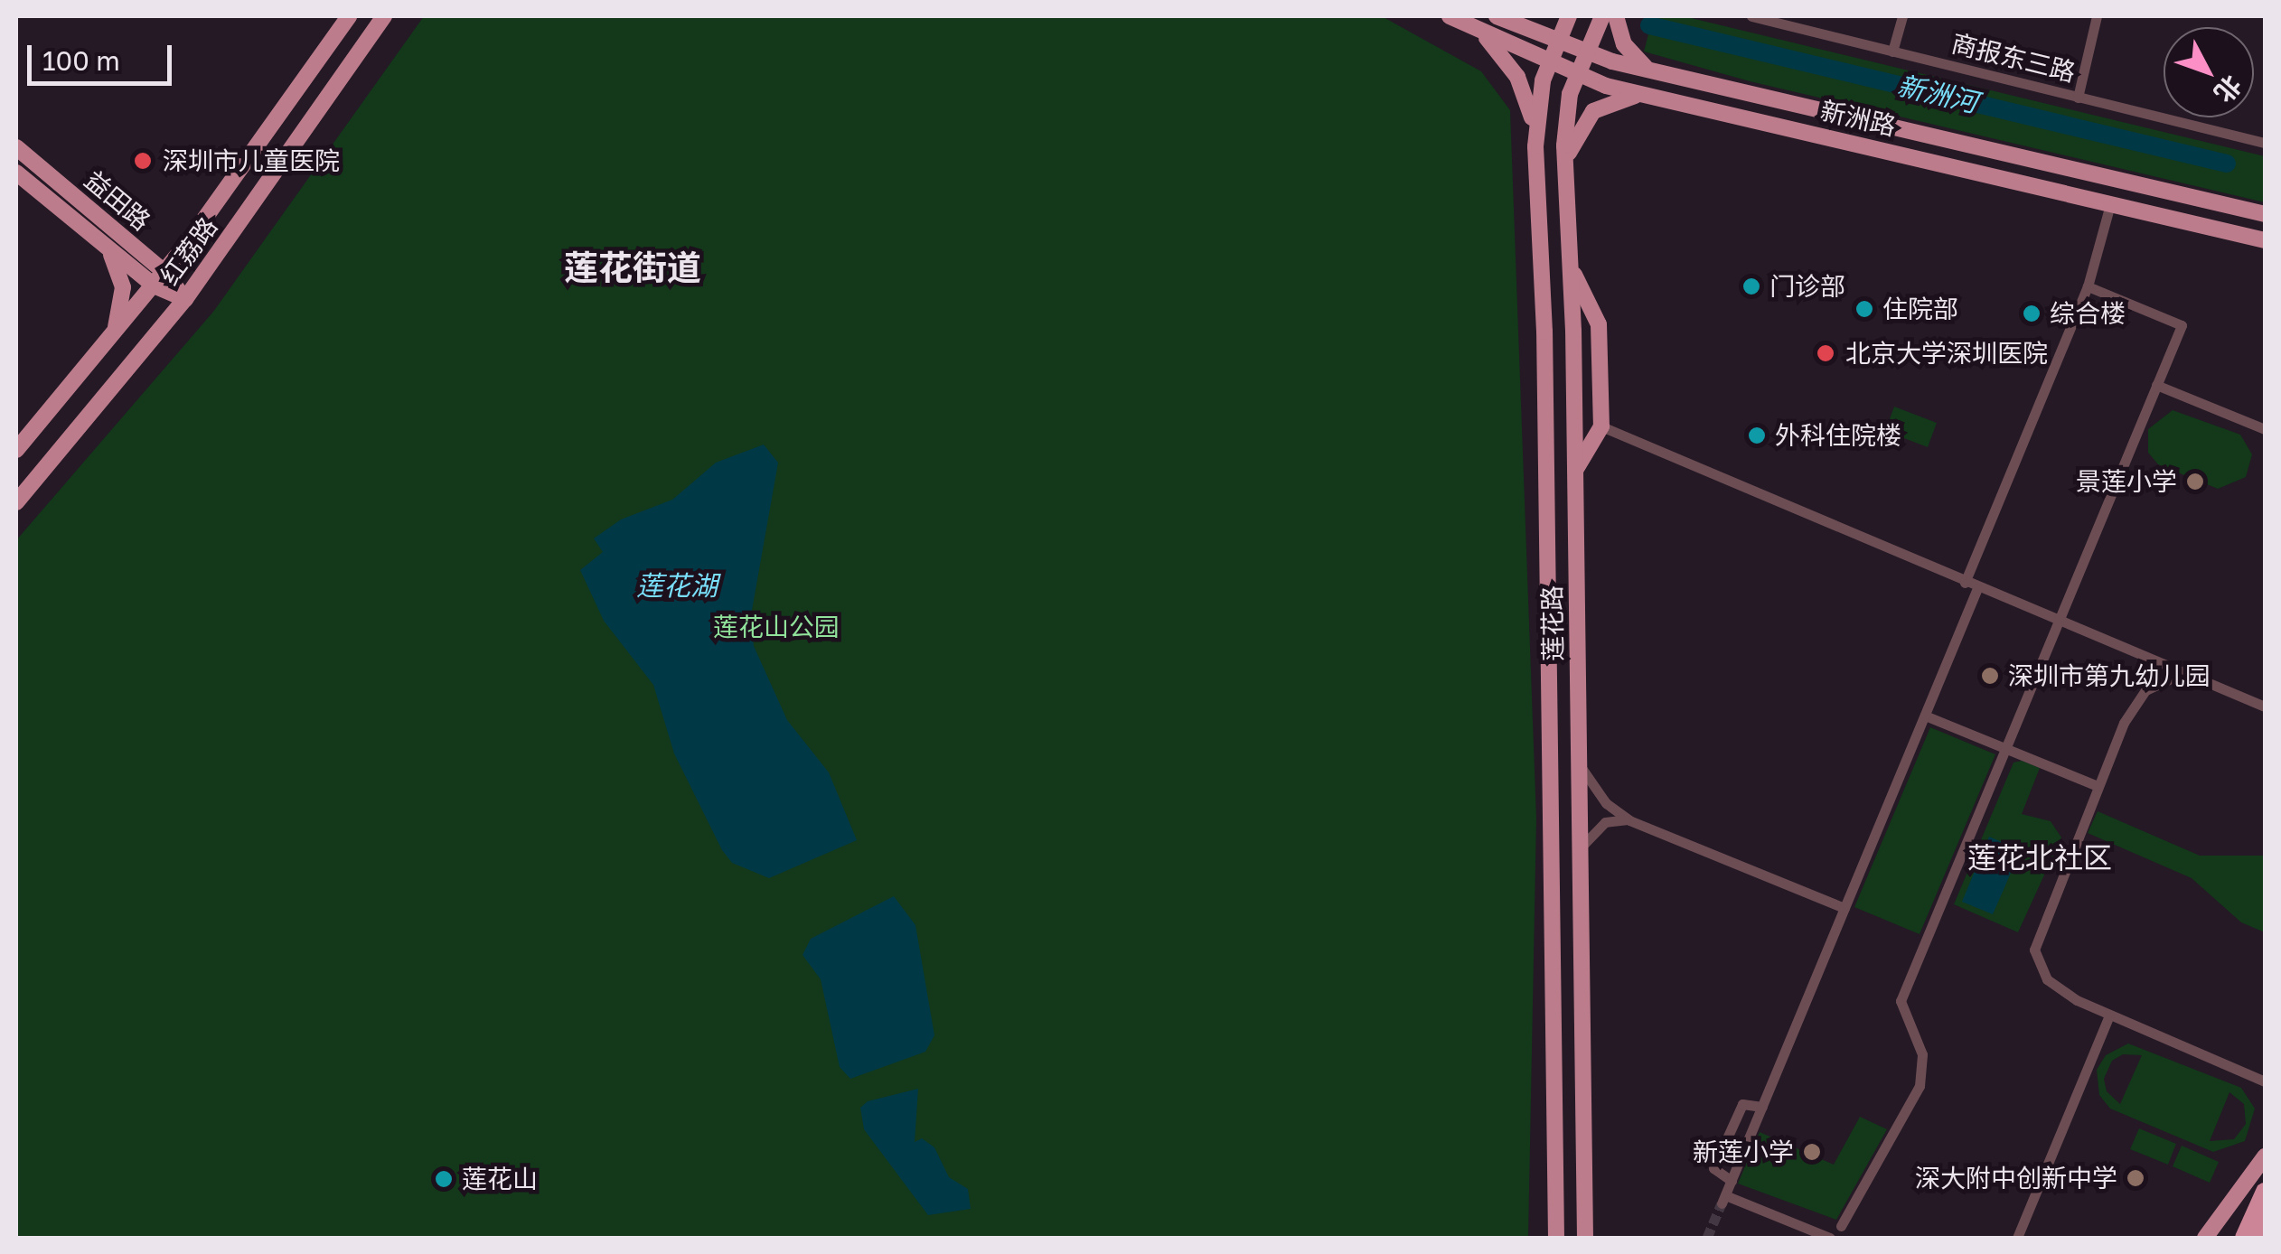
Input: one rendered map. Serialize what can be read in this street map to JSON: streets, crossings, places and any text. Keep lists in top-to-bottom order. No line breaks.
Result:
{"streets":{"main road":["新洲路","益田路","红荔路","莲花路"],"street":["商报东三路"]},"crossings":[["新洲路","莲花路"],["益田路","红荔路"]],"districts":["莲花街道","莲花北社区"],"water":["新洲河","莲花湖"],"parks":["莲花山公园"],"places":["深圳市儿童医院","门诊部","住院部","综合楼","北京大学深圳医院","外科住院楼","景莲小学","深圳市第九幼儿园","新莲小学","深大附中创新中学","莲花山"],"scale_bar":"100 m","north":"bottom right"}
